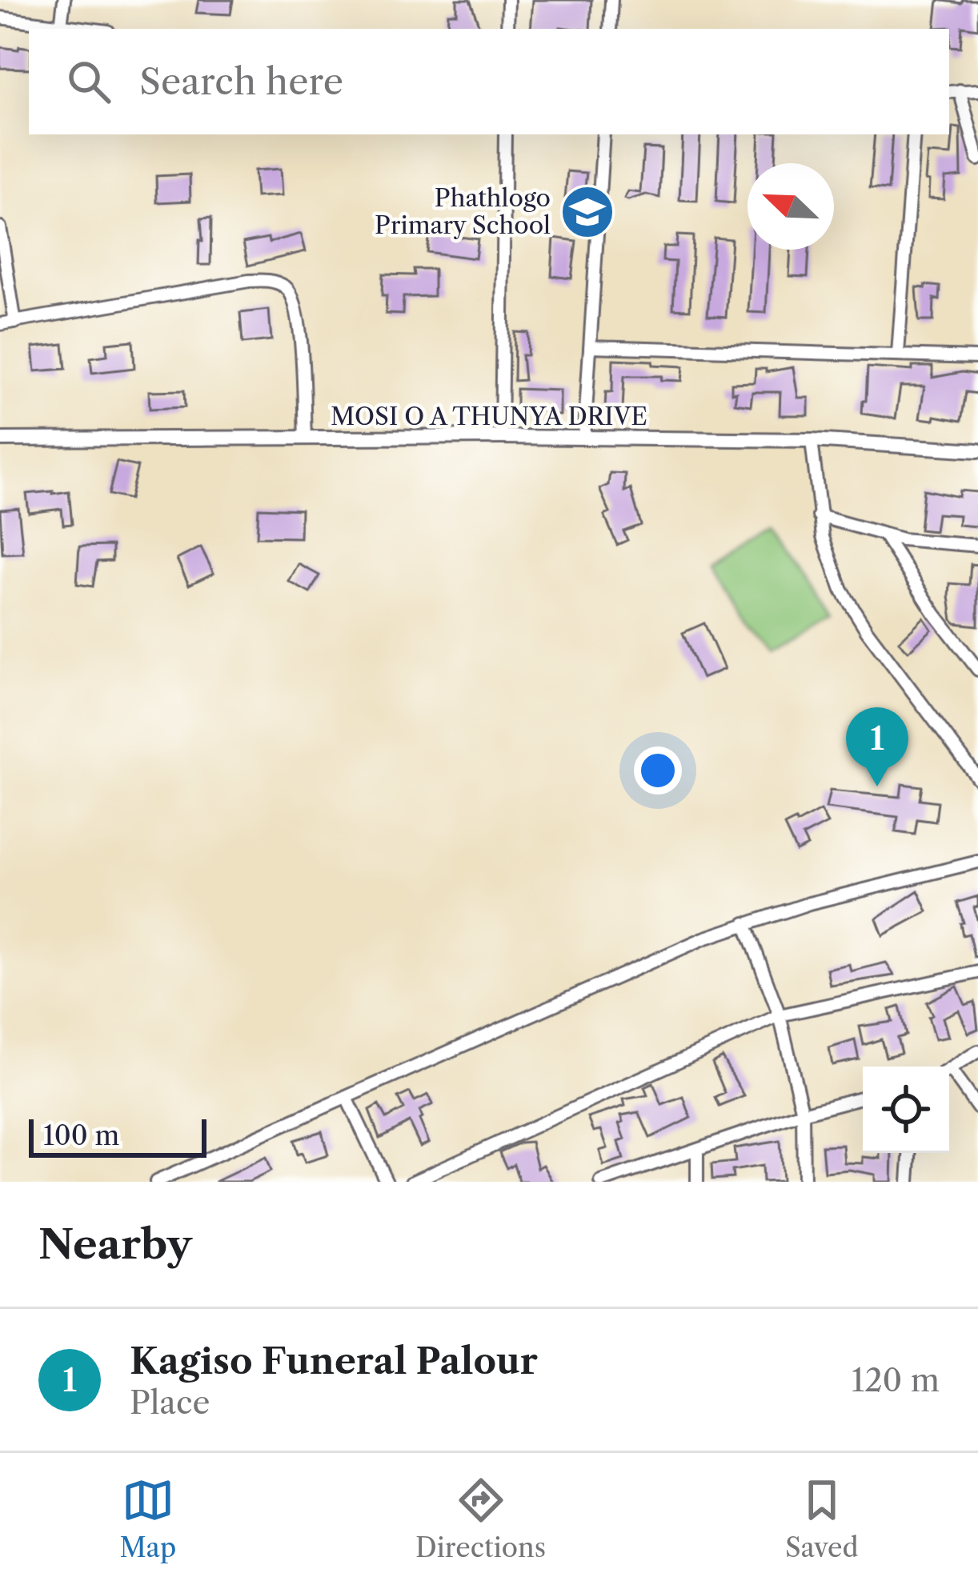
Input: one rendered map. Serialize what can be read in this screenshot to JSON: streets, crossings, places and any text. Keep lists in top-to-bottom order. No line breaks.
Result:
{"streets":{"street":["MOSI O A THUNYA DRIVE"]},"places":{"school or university":["Phathlogo Primary School"]},"scale_bar":"100 m","north":"top left","page":{"search":"Search here","pins":"1","scale":"100 m","heading":"Nearby","list":[{"mark":"1","name":"Kagiso Funeral Palour","note":"Place","value":"120 m"}],"nav":["Map","Directions","Saved"]}}
